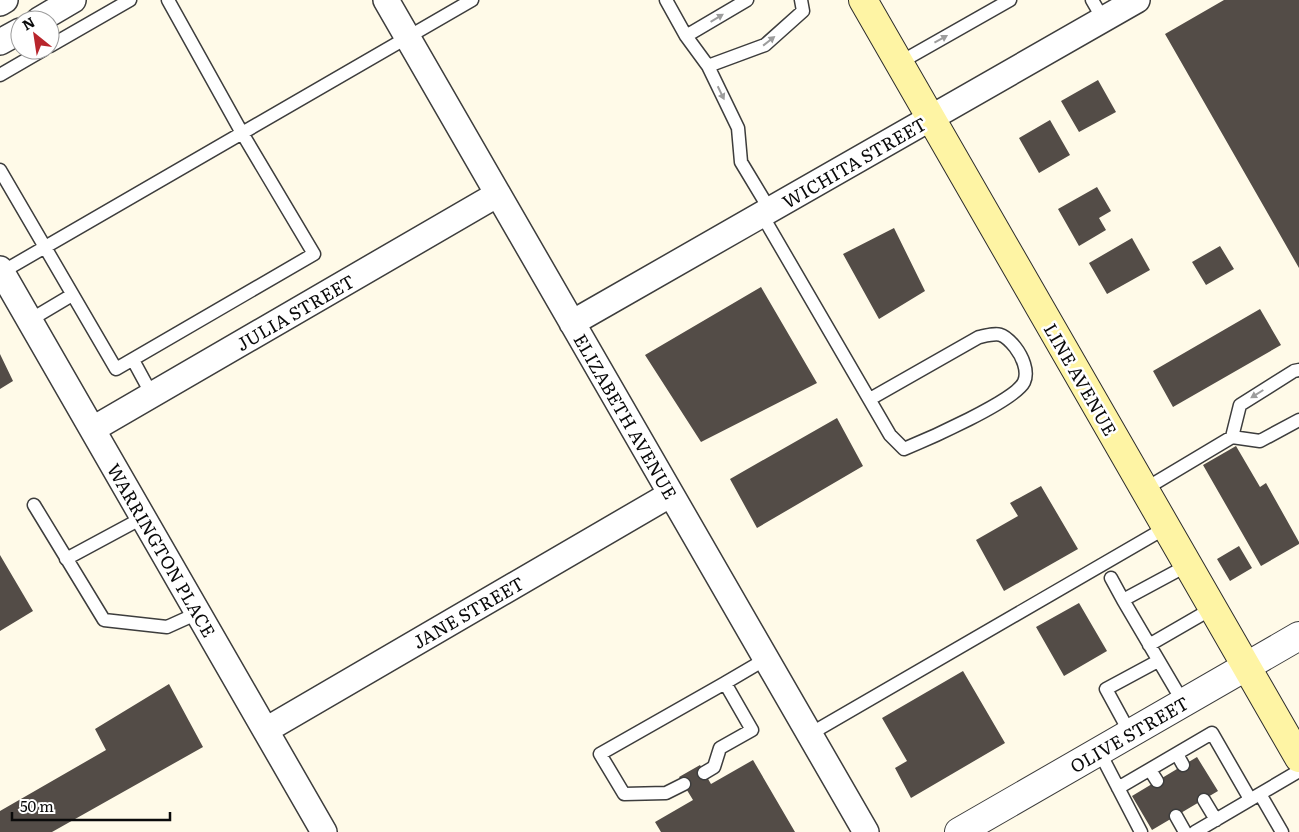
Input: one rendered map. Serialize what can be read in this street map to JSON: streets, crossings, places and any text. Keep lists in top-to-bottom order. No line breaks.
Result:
{"streets":{"main road":["LINE AVENUE"],"street":["WICHITA STREET","JULIA STREET","ELIZABETH AVENUE","WARRINGTON PLACE","JANE STREET","OLIVE STREET"]},"crossings":[["WICHITA STREET","LINE AVENUE"],["WICHITA STREET","ELIZABETH AVENUE"],["JULIA STREET","ELIZABETH AVENUE"],["JULIA STREET","WARRINGTON PLACE"],["LINE AVENUE","OLIVE STREET"],["ELIZABETH AVENUE","JANE STREET"],["WARRINGTON PLACE","JANE STREET"]],"scale_bar":"50 m","north":"top left"}
